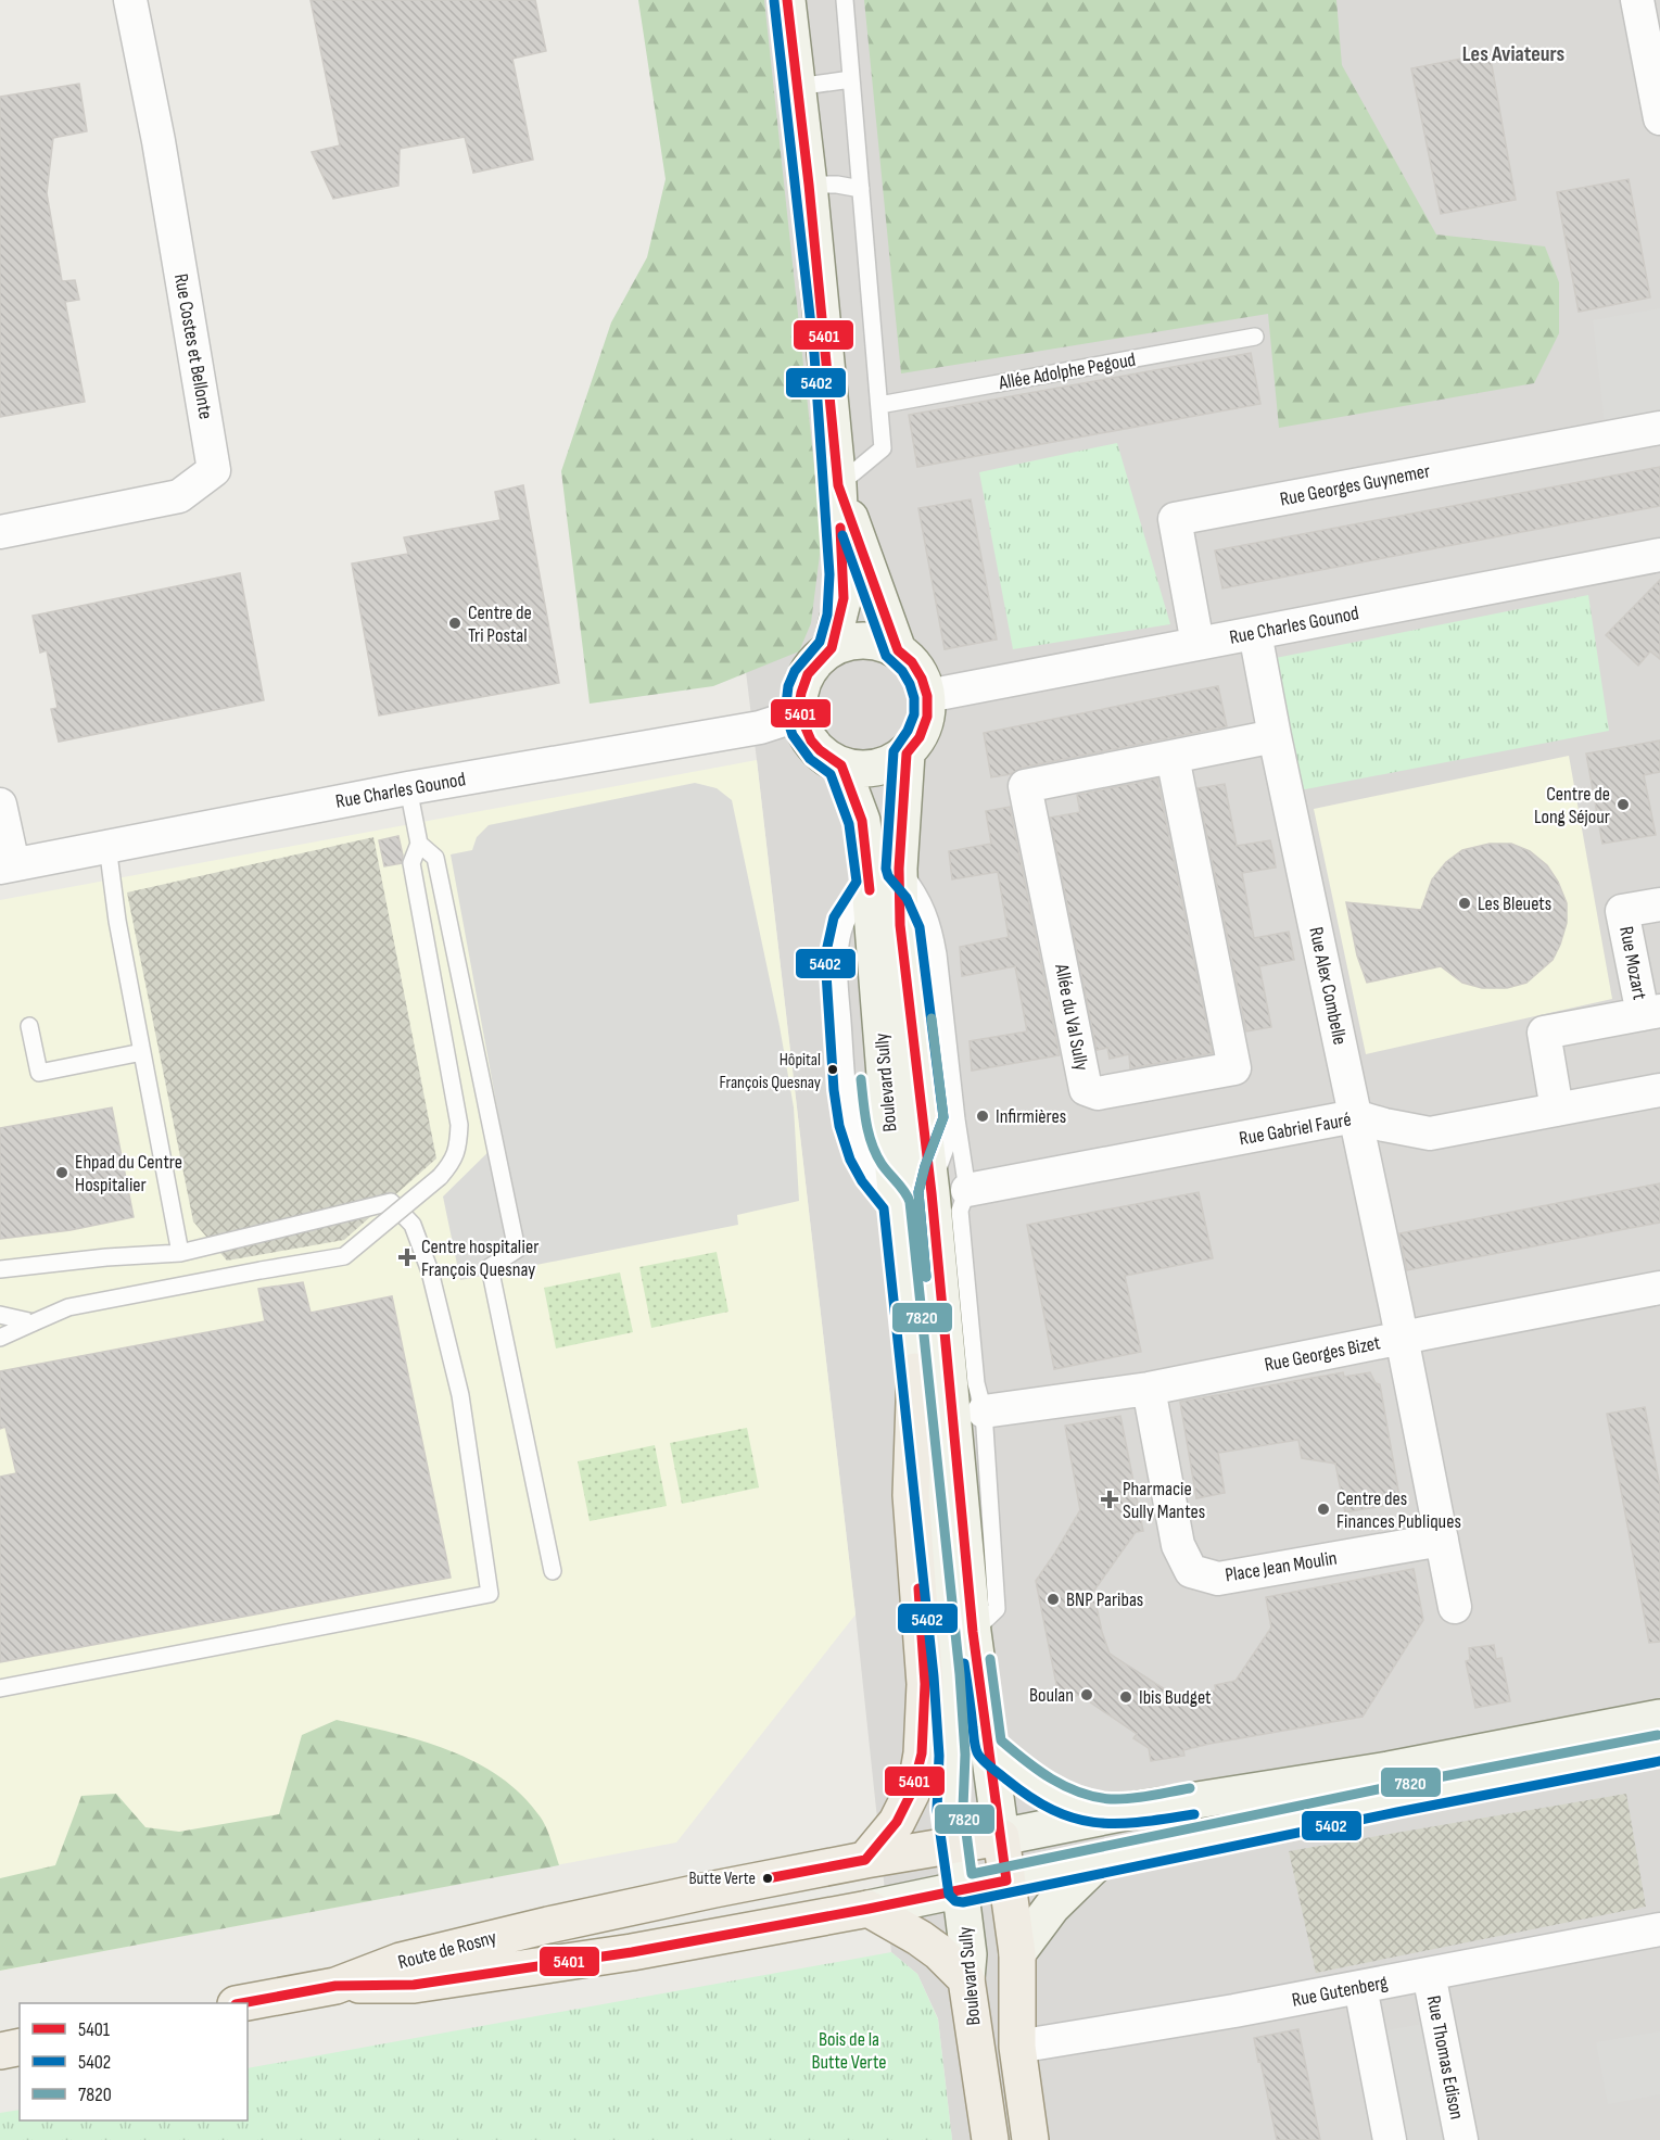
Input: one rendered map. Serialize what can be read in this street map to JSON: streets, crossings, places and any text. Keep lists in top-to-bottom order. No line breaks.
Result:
{"streets":{"main road":["Boulevard Sully","Route de Rosny"],"street":["Rue Costes et Bellonte","Rue Georges Guynemer","Rue Charles Gounod","Rue Mozart","Rue Alex Combelle","Allée du Val Sully","Rue Gabriel Fauré","Rue Georges Bizet","Place Jean Moulin","Rue Gutenberg","Rue Thomas Edison"],"lane":["Allée Adolphe Pegoud"]},"crossings":[["Rue Georges Guynemer","Rue Charles Gounod"],["Rue Charles Gounod","Rue Alex Combelle"],["Rue Charles Gounod","Boulevard Sully"],["Rue Alex Combelle","Allée du Val Sully"],["Rue Alex Combelle","Rue Gabriel Fauré"],["Rue Alex Combelle","Rue Georges Bizet"],["Boulevard Sully","Route de Rosny"],["Boulevard Sully","Rue Gutenberg"],["Rue Georges Bizet","Place Jean Moulin"],["Rue Gutenberg","Rue Thomas Edison"]],"districts":["Les Aviateurs"],"parks":["Bois de la Butte Verte"],"places":{"other":["Centre de Tri Postal","Centre de Long Séjour","Les Bleuets","Hôpital François Quesnay","Infirmières","Ehpad du Centre Hospitalier","Centre des Finances Publiques","BNP Paribas","Boulan","Ibis Budget","Butte Verte"],"health":["Centre hospitalier François Quesnay","Pharmacie Sully Mantes"]},"lines":["transit line 5401","transit line 5402","transit line 7820"],"legend":["5401","5402","7820"]}
